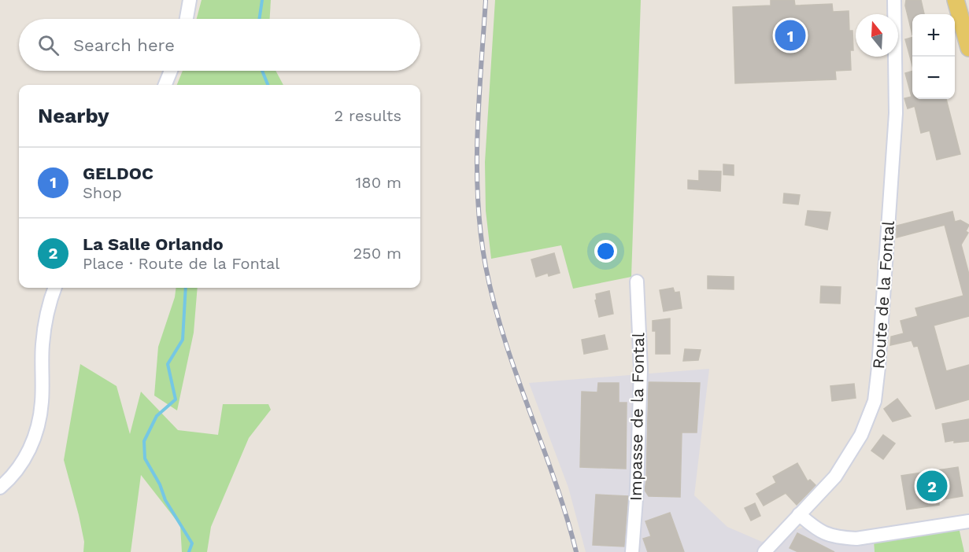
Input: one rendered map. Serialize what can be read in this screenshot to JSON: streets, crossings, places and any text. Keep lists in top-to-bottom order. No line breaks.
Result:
{"streets":{"street":["Route de la Fontal","Impasse de la Fontal"]},"north":"top","page":{"map_buttons":["+","−"],"pins":["1","2"],"search":"Search here","heading":["Nearby","2 results"],"list":[{"mark":"1","name":"GELDOC","note":"Shop","value":"180 m"},{"mark":"2","name":"La Salle Orlando","note":"Place · Route de la Fontal","value":"250 m"}]}}
